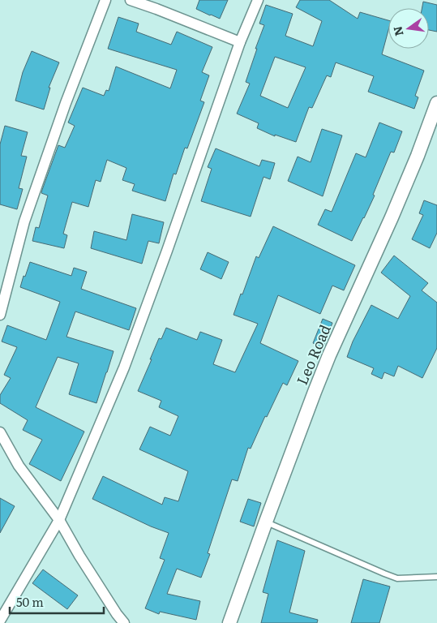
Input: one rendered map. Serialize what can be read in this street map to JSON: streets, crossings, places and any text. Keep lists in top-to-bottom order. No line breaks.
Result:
{"streets":{"street":["Leo Road"]},"scale_bar":"50 m","north":"left"}
